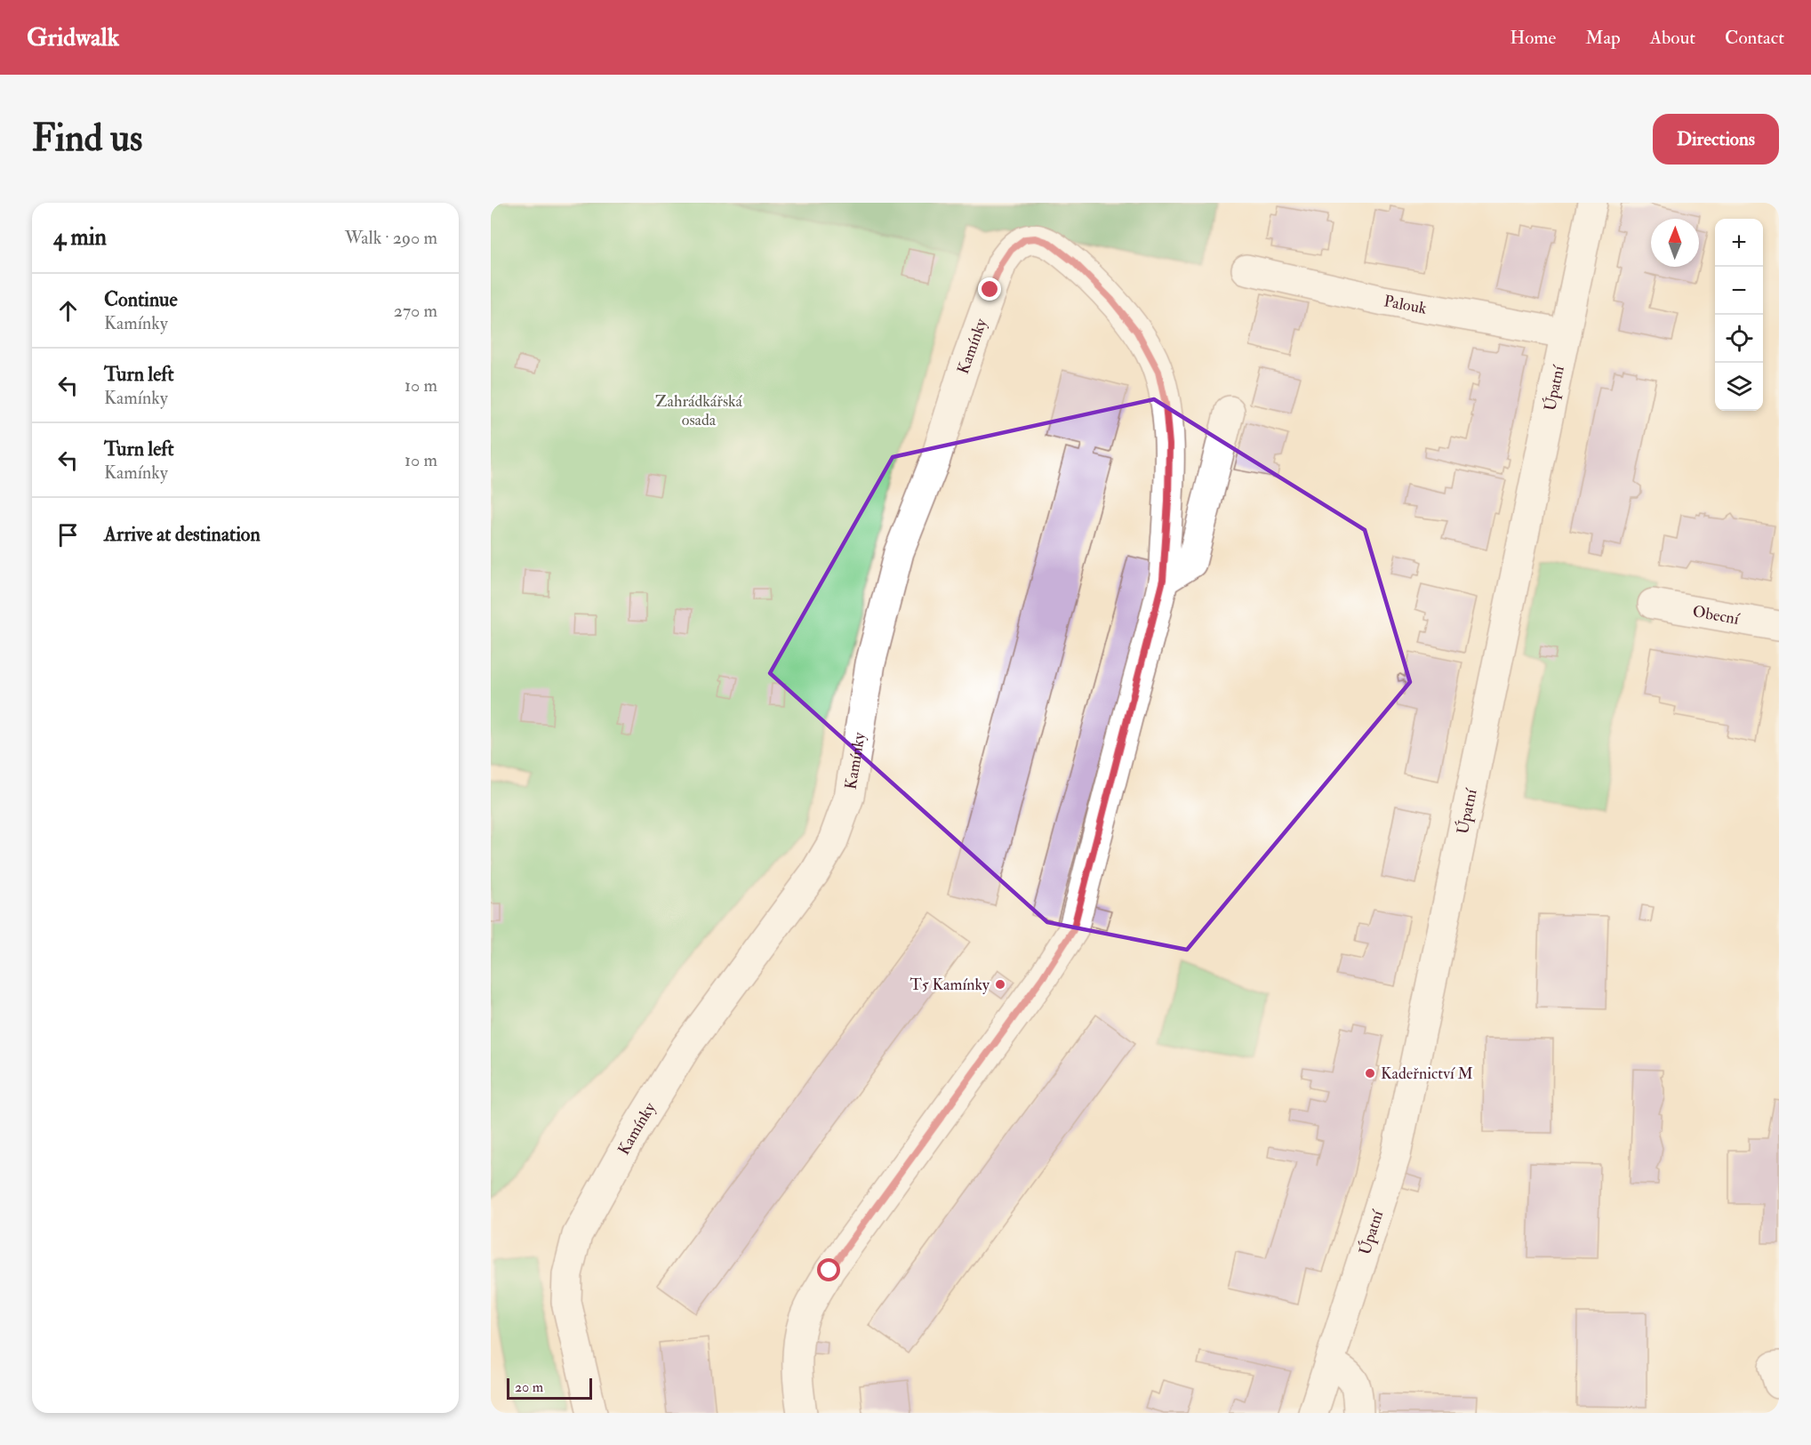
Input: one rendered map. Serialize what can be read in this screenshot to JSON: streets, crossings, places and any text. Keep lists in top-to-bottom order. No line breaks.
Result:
{"streets":{"street":["Palouk","Kamínky","Úpatní","Obecní"]},"crossings":[["Palouk","Úpatní"]],"parks":["Zahrádkářská osada"],"places":["T5 Kamínky","Kadeřnictví M"],"scale_bar":"20 m","north":"top","page":{"header":"Gridwalk","nav":["Home","Map","About","Contact"],"buttons":"Directions","title":"Find us","heading":["4 min","Walk · 290 m"],"map_buttons":["+","−"],"list":[["Continue","Kamínky","270 m"],["Turn left","Kamínky","10 m"],["Turn left","Kamínky","10 m"],"Arrive at destination"],"scale":"20 m"}}
